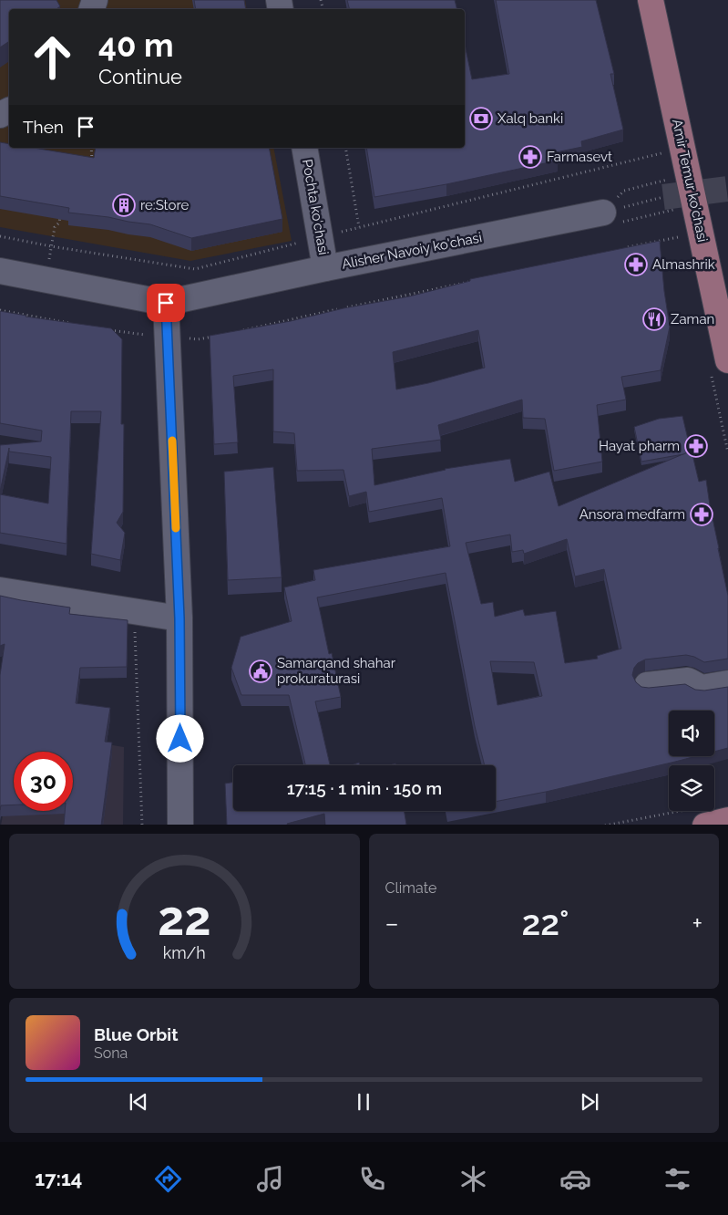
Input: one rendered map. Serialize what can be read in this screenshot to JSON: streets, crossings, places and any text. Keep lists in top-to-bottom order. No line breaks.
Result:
{"streets":{"main road":["Amir Temur ko'chasi"],"street":["Pochta ko'chasi","Alisher Navoiy ko'chasi"]},"crossings":[["Pochta ko'chasi","Alisher Navoiy ko'chasi"]],"places":{"bank":["Xalq banki"],"pharmacy":["Farmasevt","Almashrik","Hayat pharm","Ansora medfarm"],"building":["re:Store"],"restaurant":["Zaman"],"public building":["Samarqand shahar prokuraturasi"]},"page":{"turn":["40 m","Continue"],"then":"Then","limit":"30","trip":"17:15 · 1 min · 150 m","tile":"Climate","heat":["−","22°","+"],"song":["Blue Orbit","Sona"],"tabs":"17:14","gauge":["22","km/h"]}}
